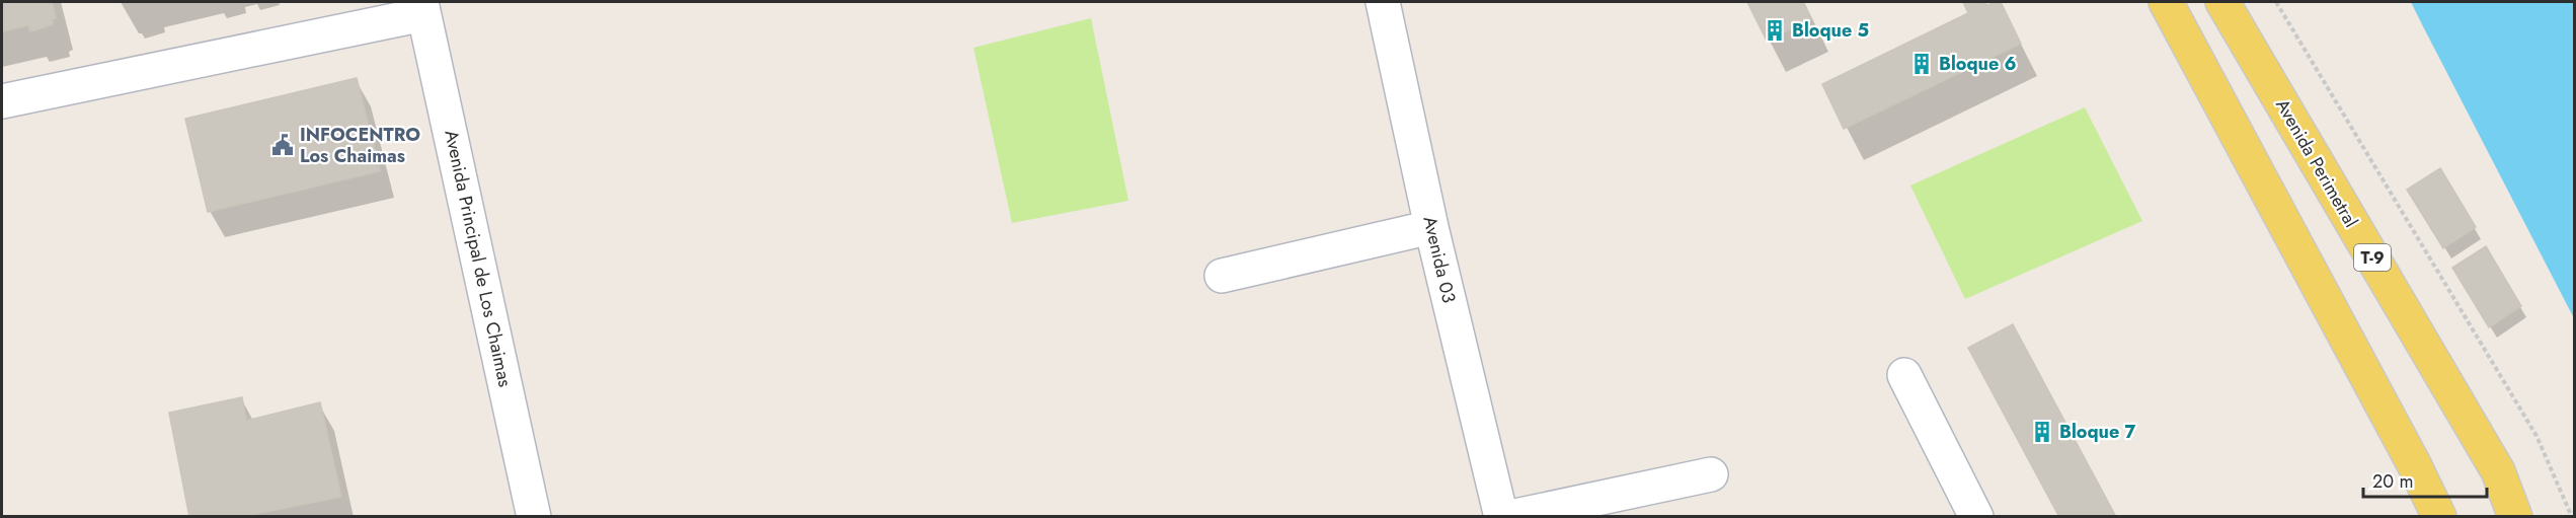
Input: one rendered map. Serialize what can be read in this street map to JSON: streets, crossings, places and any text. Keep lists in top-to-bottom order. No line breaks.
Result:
{"streets":{"main road":["Avenida Perimetral","T-9"],"street":["Avenida Principal de Los Chaimas","Avenida 03"]},"places":{"building":["Bloque 5","Bloque 6","Bloque 7"],"public building":["INFOCENTRO Los Chaimas"]},"scale_bar":"20 m"}
